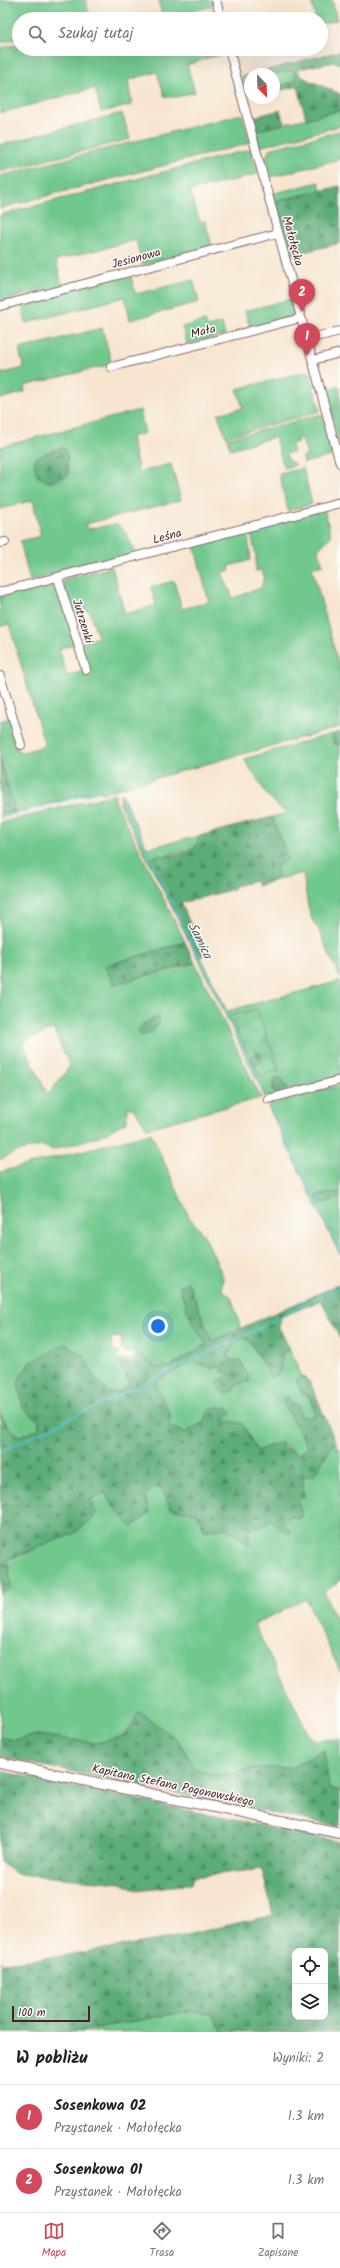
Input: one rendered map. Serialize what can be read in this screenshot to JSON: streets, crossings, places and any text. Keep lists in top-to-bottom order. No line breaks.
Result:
{"streets":{"main road":["Kapitana Stefana Pogonowskiego"],"street":["Małołęcka","Jesionowa","Mała","Leśna","Jutrzenki"]},"crossings":[["Małołęcka","Jesionowa"],["Małołęcka","Mała"],["Leśna","Jutrzenki"]],"water":["Samica"],"scale_bar":"100 m","north":"bottom right","page":{"search":"Szukaj tutaj","pins":["2","1"],"scale":"100 m","heading":["W pobliżu","Wyniki: 2"],"list":[{"mark":"1","name":"Sosenkowa 02","note":"Przystanek · Małołęcka","value":"1.3 km"},{"mark":"2","name":"Sosenkowa 01","note":"Przystanek · Małołęcka","value":"1.3 km"}],"nav":["Mapa","Trasa","Zapisane"]}}
